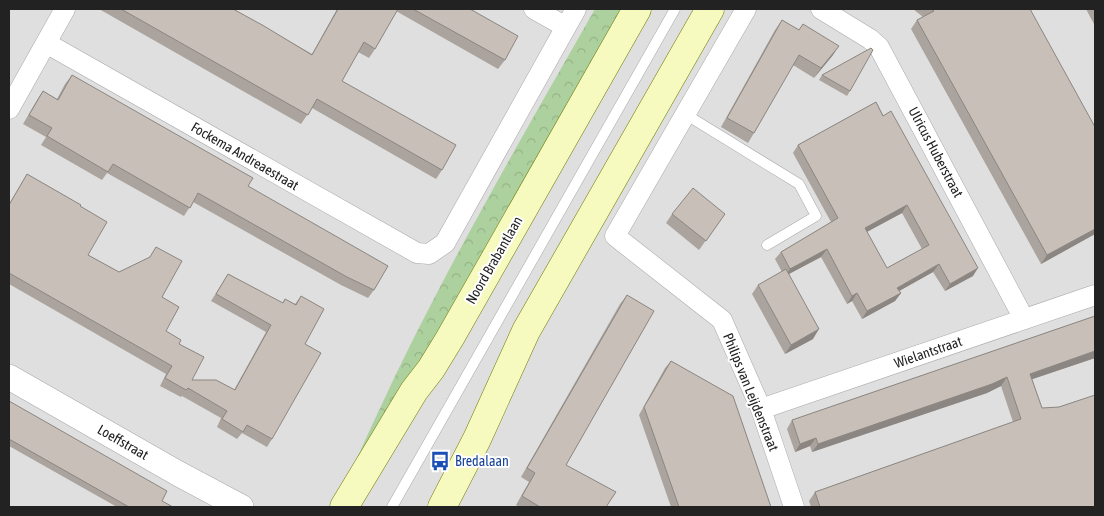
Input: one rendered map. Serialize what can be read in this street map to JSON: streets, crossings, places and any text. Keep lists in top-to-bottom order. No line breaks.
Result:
{"streets":{"main road":["Noord Brabantlaan"],"street":["Ulricus Huberstraat","Fockema Andreaestraat","Wielantstraat","Philips van Leijdenstraat","Loeffstraat"]},"crossings":[["Ulricus Huberstraat","Wielantstraat"],["Wielantstraat","Philips van Leijdenstraat"]],"places":{"bus stop":["Bredalaan"]}}
